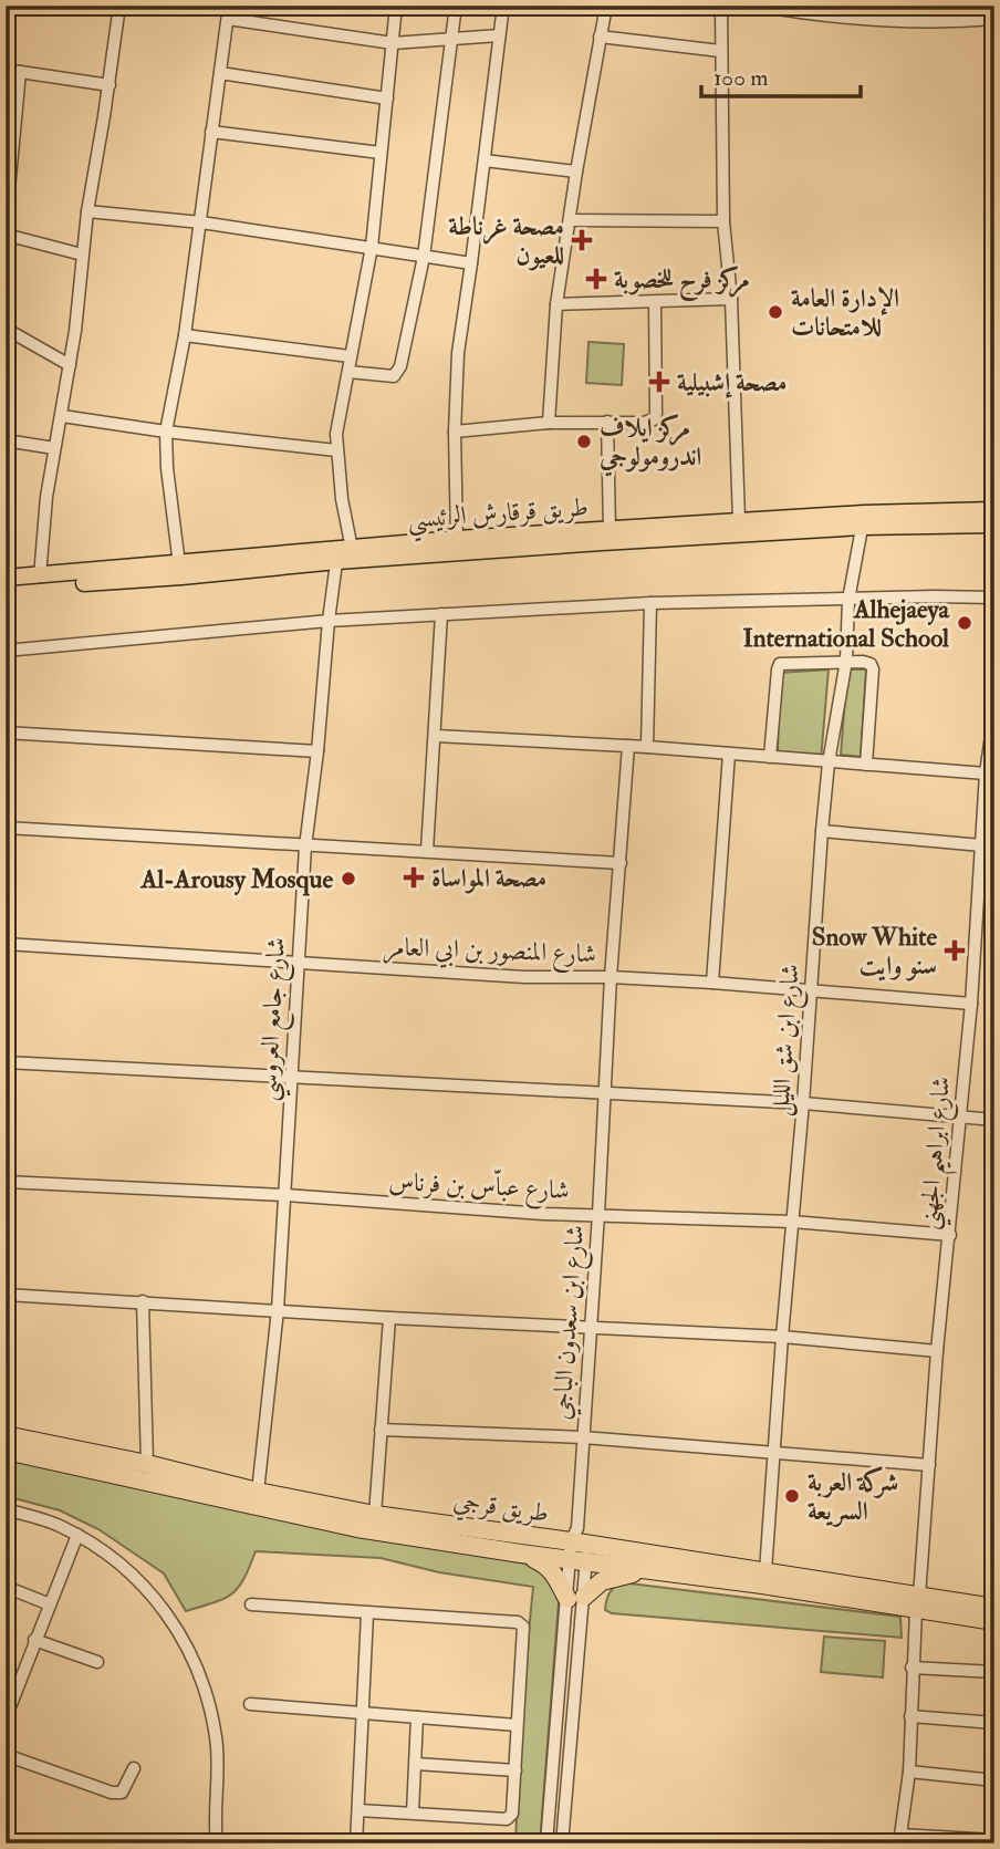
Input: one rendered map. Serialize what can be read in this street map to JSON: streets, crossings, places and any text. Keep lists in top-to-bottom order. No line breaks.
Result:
{"streets":{"highway":["طريق قرجي"],"main road":["طريق قرقارش الرئيسي"],"street":["شارع المنصور بن ابي العامر","شارع جامع العروسي","شارع ابن شق الليل","شارع ابراهيم الجهني","شارع عباّس بن فرناس","شارع ابن سعدون الباجي"]},"crossings":[["طريق قرقارش الرئيسي","شارع جامع العروسي"],["طريق قرقارش الرئيسي","شارع ابن شق الليل"],["شارع المنصور بن ابي العامر","شارع جامع العروسي"],["شارع المنصور بن ابي العامر","شارع ابن شق الليل"],["شارع المنصور بن ابي العامر","شارع ابراهيم الجهني"],["شارع المنصور بن ابي العامر","شارع ابن سعدون الباجي"],["شارع جامع العروسي","شارع عباّس بن فرناس"],["شارع جامع العروسي","طريق قرجي"],["شارع ابن شق الليل","شارع عباّس بن فرناس"],["شارع ابن شق الليل","طريق قرجي"],["شارع ابراهيم الجهني","شارع عباّس بن فرناس"],["شارع ابراهيم الجهني","طريق قرجي"],["شارع عباّس بن فرناس","شارع ابن سعدون الباجي"],["شارع ابن سعدون الباجي","طريق قرجي"]],"places":{"health":["مصحة غرناطة للعيون","مركز فرح للخصوبة","مصحة إشبيلية","مصحة المواساة","Snow White سنو وايت"],"other":["الإدارة العامة للامتحانات","مركز ايلاف اندرومولوجي","Alhejaeya International School","Al-Arousy Mosque","شركة العربة السريعة"]},"scale_bar":"100 m"}
